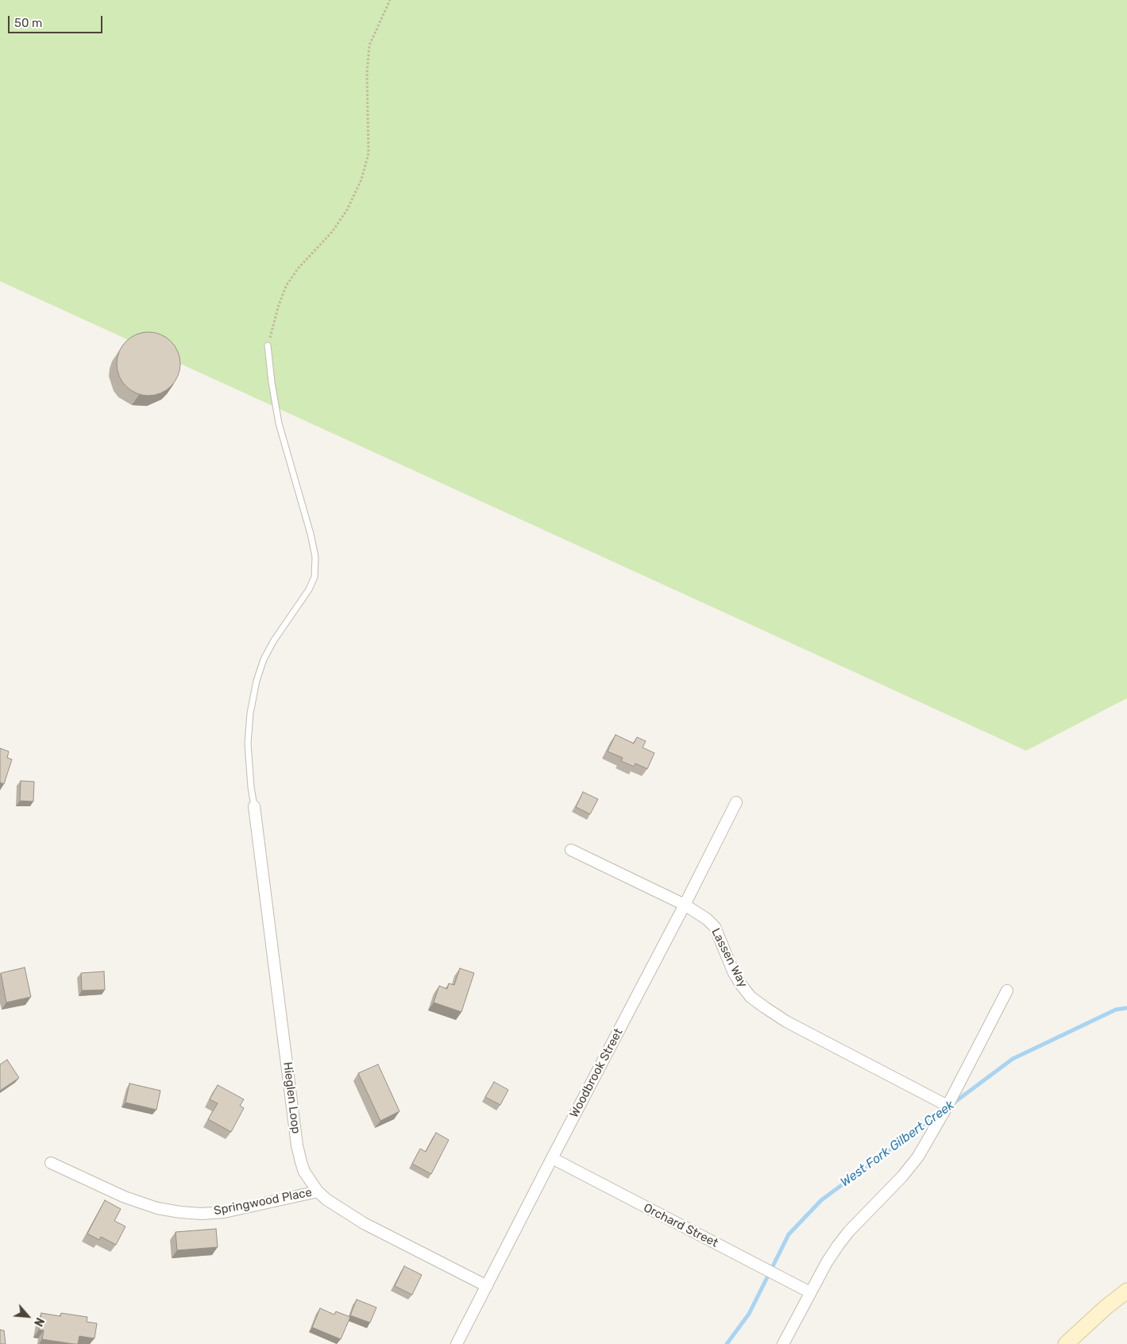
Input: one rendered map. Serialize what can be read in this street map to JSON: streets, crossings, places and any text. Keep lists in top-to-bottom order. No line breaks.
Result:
{"streets":{"street":["Lassen Way","Woodbrook Street","Hieglen Loop","Springwood Place","Orchard Street"]},"crossings":[["Lassen Way","Woodbrook Street"],["Woodbrook Street","Hieglen Loop"],["Woodbrook Street","Orchard Street"],["Hieglen Loop","Springwood Place"]],"water":["West Fork Gilbert Creek"],"scale_bar":"50 m","north":"bottom right"}
